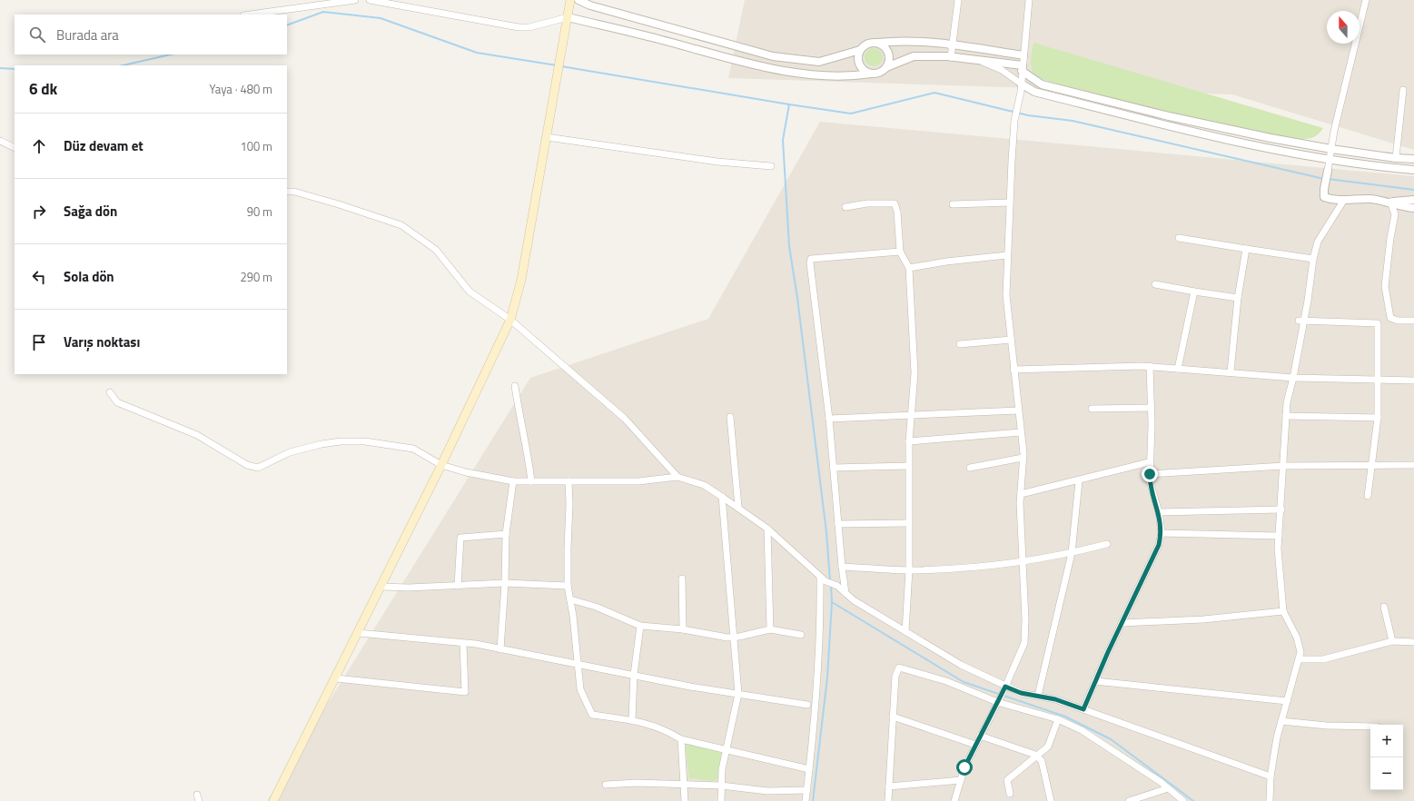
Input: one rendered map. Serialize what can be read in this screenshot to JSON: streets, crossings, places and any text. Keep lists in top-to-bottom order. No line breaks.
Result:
{"north":"top","page":{"search":"Burada ara","heading":["6 dk","Yaya · 480 m"],"list":[["Düz devam et","100 m"],["Sağa dön","90 m"],["Sola dön","290 m"],"Varış noktası"],"map_buttons":["+","−"]}}
